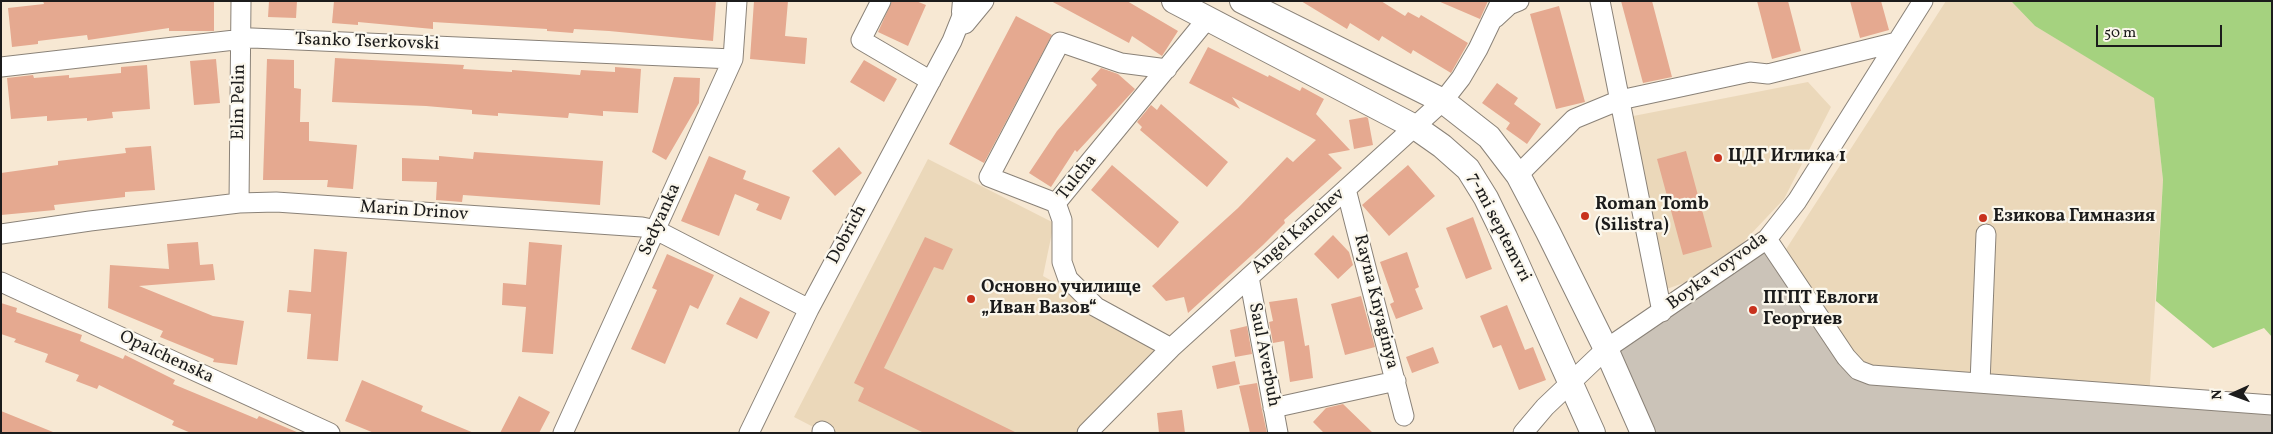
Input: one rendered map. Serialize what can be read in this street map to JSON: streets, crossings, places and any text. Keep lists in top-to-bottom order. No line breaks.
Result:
{"streets":{"main road":["7-mi septemvri"],"street":["Tsanko Tserkovski","Elin Pelin","Tulcha","Marin Drinov","Sedyanka","Angel Kanchev","Dobrich","Boyka voyvoda","Rayna Knyaginya","Saul Averbuh","Opalchenska"]},"crossings":[["Tsanko Tserkovski","Elin Pelin"],["Tsanko Tserkovski","Sedyanka"],["Elin Pelin","Marin Drinov"],["Tulcha","7-mi septemvri"],["Tulcha","Angel Kanchev"],["Marin Drinov","Sedyanka"],["Marin Drinov","Dobrich"],["7-mi septemvri","Angel Kanchev"],["7-mi septemvri","Boyka voyvoda"],["Angel Kanchev","Rayna Knyaginya"],["Angel Kanchev","Saul Averbuh"]],"places":["ЦДГ Иглика 1","Roman Tomb (Silistra)","Езикова Гимназия","Основно училище „Иван Вазов“","ПГПТ Евлоги Георгиев"],"scale_bar":"50 m","north":"left"}
